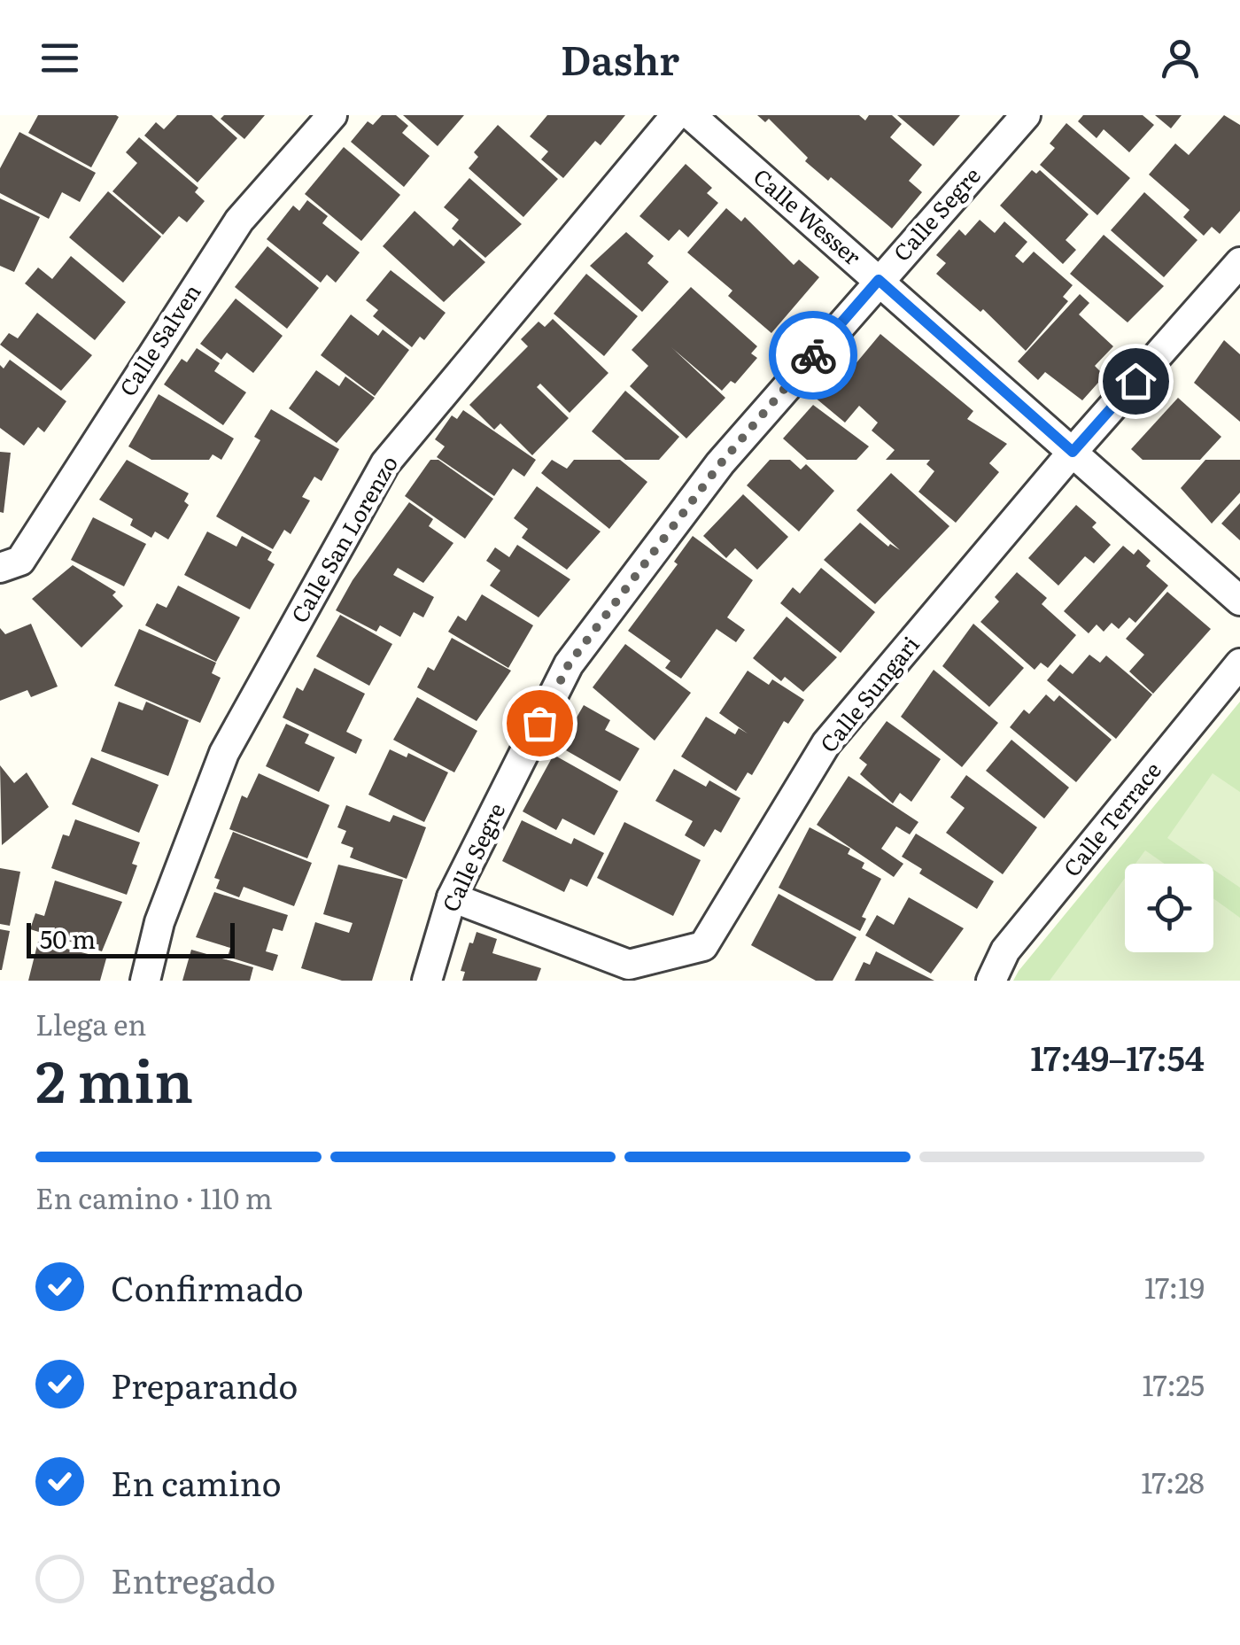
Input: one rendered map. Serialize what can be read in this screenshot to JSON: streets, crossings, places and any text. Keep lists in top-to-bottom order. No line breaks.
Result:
{"streets":{"street":["Calle Segre","Calle Wesser","Calle Salven","Calle San Lorenzo","Calle Sungari","Calle Terrace"]},"crossings":[["Calle Segre","Calle Wesser"],["Calle Segre","Calle Sungari"],["Calle Wesser","Calle Sungari"]],"scale_bar":"50 m","page":{"header":"Dashr","scale":"50 m","heading":["2 min","Llega en","17:49–17:54"],"bar":"En camino · 110 m","list":[["Confirmado","17:19"],["Preparando","17:25"],["En camino","17:28"],"Entregado"]}}
